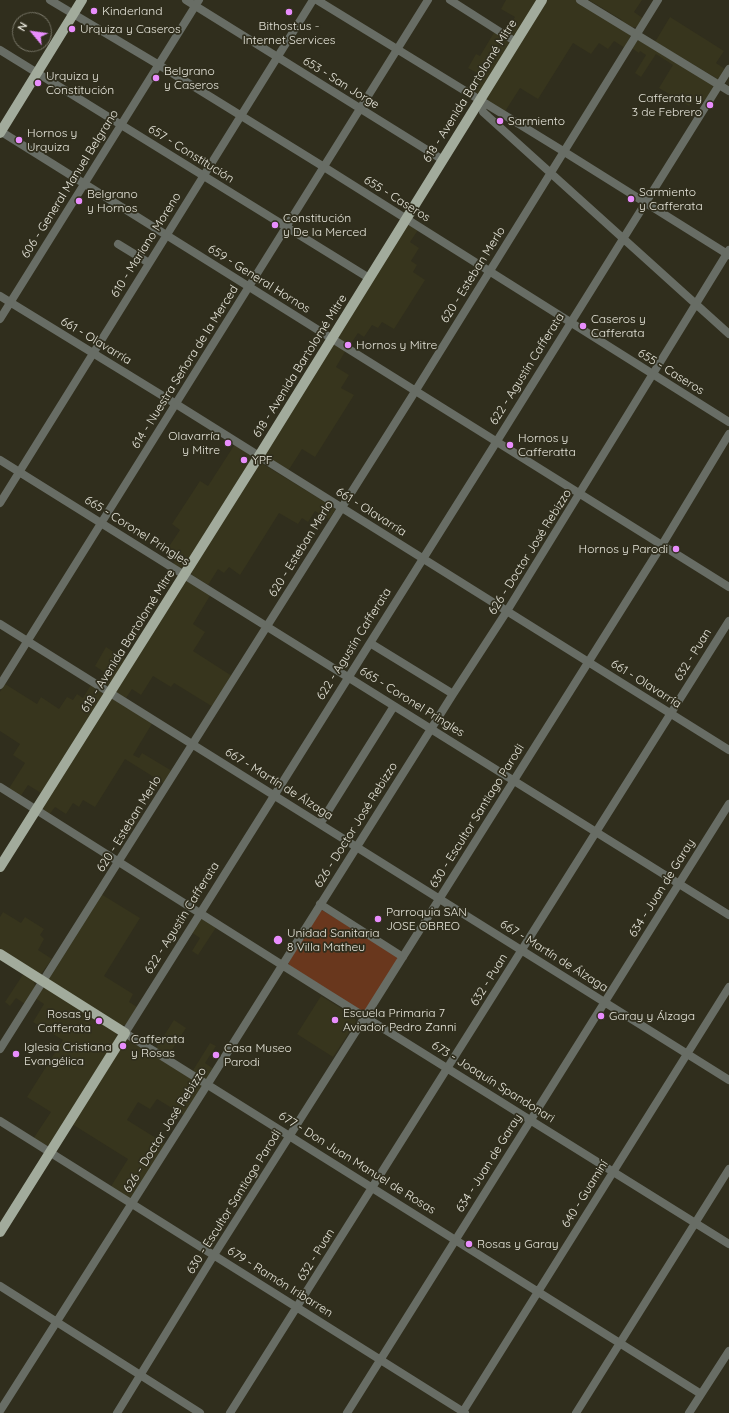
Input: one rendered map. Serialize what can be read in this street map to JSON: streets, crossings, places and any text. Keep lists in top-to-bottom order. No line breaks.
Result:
{"streets":{"main road":["618 - Avenida Bartolomé Mitre","622 - Agustín Cafferata","677 - Don Juan Manuel de Rosas"],"street":["653 - San Jorge","657 - Constitución","606 - General Manuel Belgrano","655 - Caseros","610 - Mariano Moreno","620 - Esteban Merlo","659 - General Hornos","661 - Olavarría","614 - Nuestra Señora de la Merced","665 - Coronel Pringles","626 - Doctor José Rebizzo","632 - Puan","667 - Martín de Álzaga","630 - Escultor Santiago Parodi","634 - Juan de Garay","673 - Joaquín Spandonari","640 - Guaminí","679 - Ramón Iribarren"]},"crossings":[["653 - San Jorge","618 - Avenida Bartolomé Mitre"],["653 - San Jorge","606 - General Manuel Belgrano"],["653 - San Jorge","610 - Mariano Moreno"],["653 - San Jorge","614 - Nuestra Señora de la Merced"],["618 - Avenida Bartolomé Mitre","657 - Constitución"],["618 - Avenida Bartolomé Mitre","655 - Caseros"],["618 - Avenida Bartolomé Mitre","659 - General Hornos"],["618 - Avenida Bartolomé Mitre","661 - Olavarría"],["618 - Avenida Bartolomé Mitre","665 - Coronel Pringles"],["618 - Avenida Bartolomé Mitre","667 - Martín de Álzaga"],["618 - Avenida Bartolomé Mitre","673 - Joaquín Spandonari"],["657 - Constitución","606 - General Manuel Belgrano"],["657 - Constitución","610 - Mariano Moreno"],["657 - Constitución","614 - Nuestra Señora de la Merced"],["606 - General Manuel Belgrano","655 - Caseros"],["606 - General Manuel Belgrano","659 - General Hornos"],["606 - General Manuel Belgrano","661 - Olavarría"],["655 - Caseros","610 - Mariano Moreno"],["655 - Caseros","620 - Esteban Merlo"],["655 - Caseros","614 - Nuestra Señora de la Merced"],["655 - Caseros","622 - Agustín Cafferata"],["655 - Caseros","626 - Doctor José Rebizzo"],["610 - Mariano Moreno","659 - General Hornos"],["610 - Mariano Moreno","661 - Olavarría"],["610 - Mariano Moreno","665 - Coronel Pringles"],["620 - Esteban Merlo","659 - General Hornos"],["620 - Esteban Merlo","661 - Olavarría"],["620 - Esteban Merlo","665 - Coronel Pringles"],["620 - Esteban Merlo","667 - Martín de Álzaga"],["620 - Esteban Merlo","673 - Joaquín Spandonari"],["620 - Esteban Merlo","677 - Don Juan Manuel de Rosas"],["659 - General Hornos","614 - Nuestra Señora de la Merced"],["659 - General Hornos","622 - Agustín Cafferata"],["659 - General Hornos","626 - Doctor José Rebizzo"],["659 - General Hornos","630 - Escultor Santiago Parodi"],["661 - Olavarría","614 - Nuestra Señora de la Merced"],["661 - Olavarría","622 - Agustín Cafferata"],["661 - Olavarría","626 - Doctor José Rebizzo"],["661 - Olavarría","632 - Puan"],["661 - Olavarría","630 - Escultor Santiago Parodi"],["614 - Nuestra Señora de la Merced","665 - Coronel Pringles"],["614 - Nuestra Señora de la Merced","667 - Martín de Álzaga"],["622 - Agustín Cafferata","665 - Coronel Pringles"],["622 - Agustín Cafferata","667 - Martín de Álzaga"],["622 - Agustín Cafferata","673 - Joaquín Spandonari"],["622 - Agustín Cafferata","677 - Don Juan Manuel de Rosas"],["622 - Agustín Cafferata","679 - Ramón Iribarren"],["665 - Coronel Pringles","626 - Doctor José Rebizzo"],["665 - Coronel Pringles","632 - Puan"],["665 - Coronel Pringles","630 - Escultor Santiago Parodi"],["665 - Coronel Pringles","634 - Juan de Garay"],["626 - Doctor José Rebizzo","667 - Martín de Álzaga"],["626 - Doctor José Rebizzo","673 - Joaquín Spandonari"],["626 - Doctor José Rebizzo","677 - Don Juan Manuel de Rosas"],["626 - Doctor José Rebizzo","679 - Ramón Iribarren"],["632 - Puan","667 - Martín de Álzaga"],["632 - Puan","673 - Joaquín Spandonari"],["632 - Puan","677 - Don Juan Manuel de Rosas"],["632 - Puan","679 - Ramón Iribarren"],["667 - Martín de Álzaga","630 - Escultor Santiago Parodi"],["667 - Martín de Álzaga","634 - Juan de Garay"],["667 - Martín de Álzaga","640 - Guaminí"],["630 - Escultor Santiago Parodi","673 - Joaquín Spandonari"],["630 - Escultor Santiago Parodi","677 - Don Juan Manuel de Rosas"],["630 - Escultor Santiago Parodi","679 - Ramón Iribarren"],["634 - Juan de Garay","673 - Joaquín Spandonari"],["634 - Juan de Garay","677 - Don Juan Manuel de Rosas"],["634 - Juan de Garay","679 - Ramón Iribarren"],["673 - Joaquín Spandonari","640 - Guaminí"],["677 - Don Juan Manuel de Rosas","640 - Guaminí"],["640 - Guaminí","679 - Ramón Iribarren"]],"places":["Kinderland","Bithost.us - Internet Services","Urquiza y Caseros","Belgrano y Caseros","Urquiza y Constitución","Cafferata y 3 de Febrero","Sarmiento","Hornos y Urquiza","Sarmiento y Cafferata","Belgrano y Hornos","Constitución y De la Merced","Caseros y Cafferata","Hornos y Mitre","Olavarría y Mitre","Hornos y Cafferatta","YPF","Hornos y Parodi","Parroquia SAN JOSE OBREO","Unidad Sanitaria 8 Villa Matheu","Garay y Álzaga","Escuela Primaria 7 Aviador Pedro Zanni","Rosas y Cafferata","Cafferata y Rosas","Iglesia Cristiana Evangélica","Casa Museo Parodi","Rosas y Garay"],"north":"top left"}
